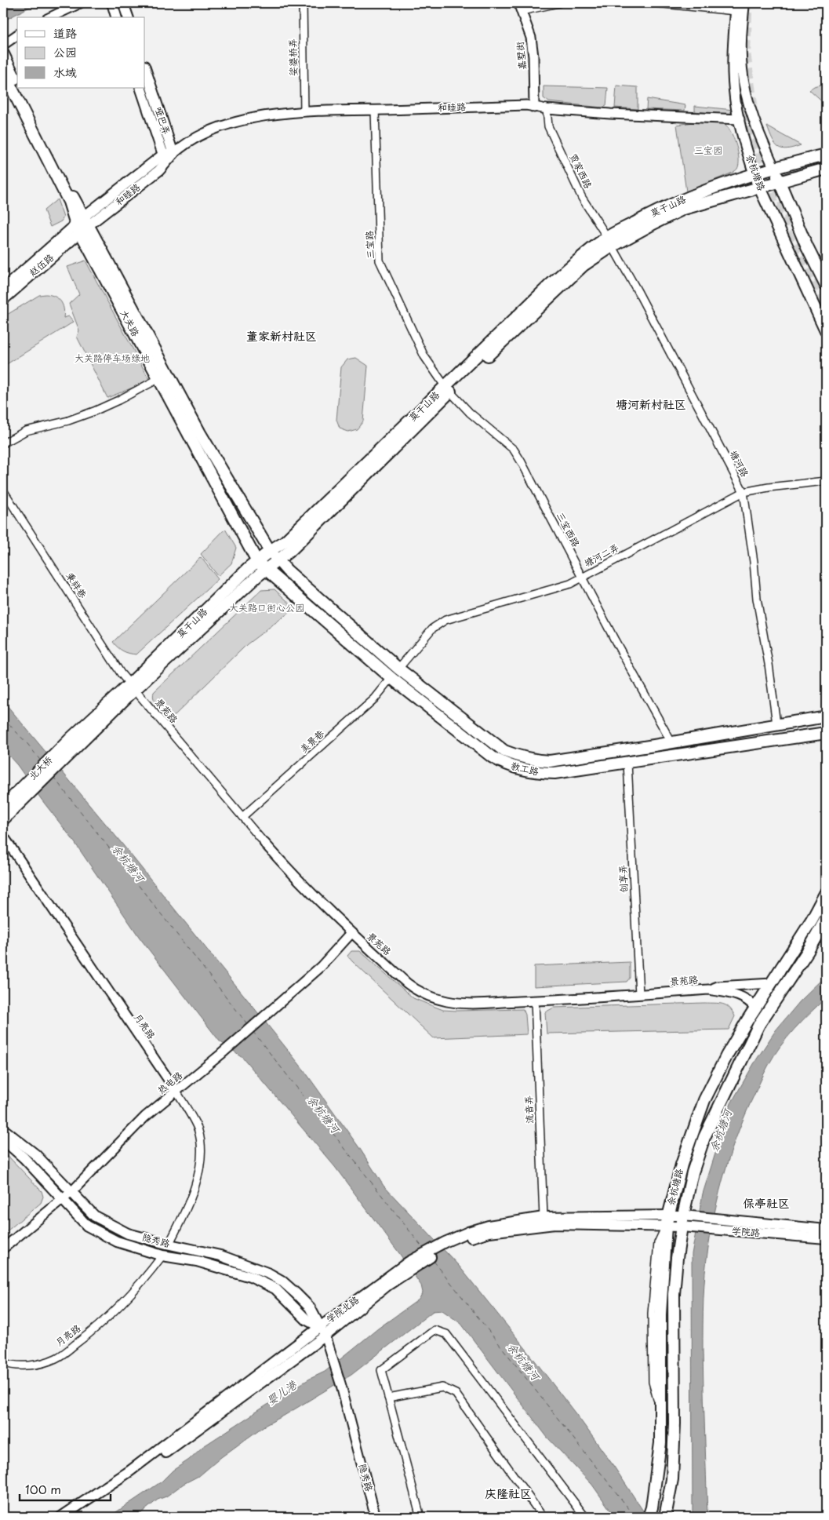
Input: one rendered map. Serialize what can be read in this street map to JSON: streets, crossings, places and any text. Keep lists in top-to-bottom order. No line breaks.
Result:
{"streets":{"main road":["和睦路","哑巴弄","余杭塘路","莫干山路","赵伍路","大关路","北大桥","教工路","学院路","隐秀路","学院北路"],"street":["嘉墅街","娑婆桥弄","贾家西路","三宝路","塘河路","三宝西路","塘河二弄","秉祥巷","景苑路","美景巷","创享弄","月亮路","热电路","流音弄"]},"crossings":[["嘉墅街","和睦路"],["娑婆桥弄","和睦路"],["和睦路","哑巴弄"],["和睦路","贾家西路"],["和睦路","余杭塘路"],["和睦路","三宝路"],["和睦路","赵伍路"],["和睦路","大关路"],["贾家西路","莫干山路"],["贾家西路","塘河路"],["余杭塘路","莫干山路"],["余杭塘路","景苑路"],["余杭塘路","学院路"],["余杭塘路","学院北路"],["莫干山路","三宝路"],["莫干山路","大关路"],["莫干山路","塘河路"],["莫干山路","三宝西路"],["莫干山路","秉祥巷"],["莫干山路","景苑路"],["莫干山路","北大桥"],["莫干山路","教工路"],["三宝路","三宝西路"],["赵伍路","大关路"],["大关路","教工路"],["塘河路","塘河二弄"],["塘河路","教工路"],["三宝西路","塘河二弄"],["三宝西路","教工路"],["塘河二弄","教工路"],["秉祥巷","景苑路"],["景苑路","美景巷"],["景苑路","创享弄"],["景苑路","热电路"],["景苑路","流音弄"],["美景巷","教工路"],["教工路","创享弄"],["月亮路","热电路"],["月亮路","隐秀路"],["热电路","隐秀路"],["流音弄","学院北路"],["学院路","学院北路"],["隐秀路","学院北路"]],"districts":["董家新村社区","塘河新村社区","保亭社区","庆隆社区"],"water":["余杭塘河","婴儿港"],"parks":["三宝园","大关路停车场绿地","大关路口街心公园"],"legend":["道路","公园","水域"],"scale_bar":"100 m"}
